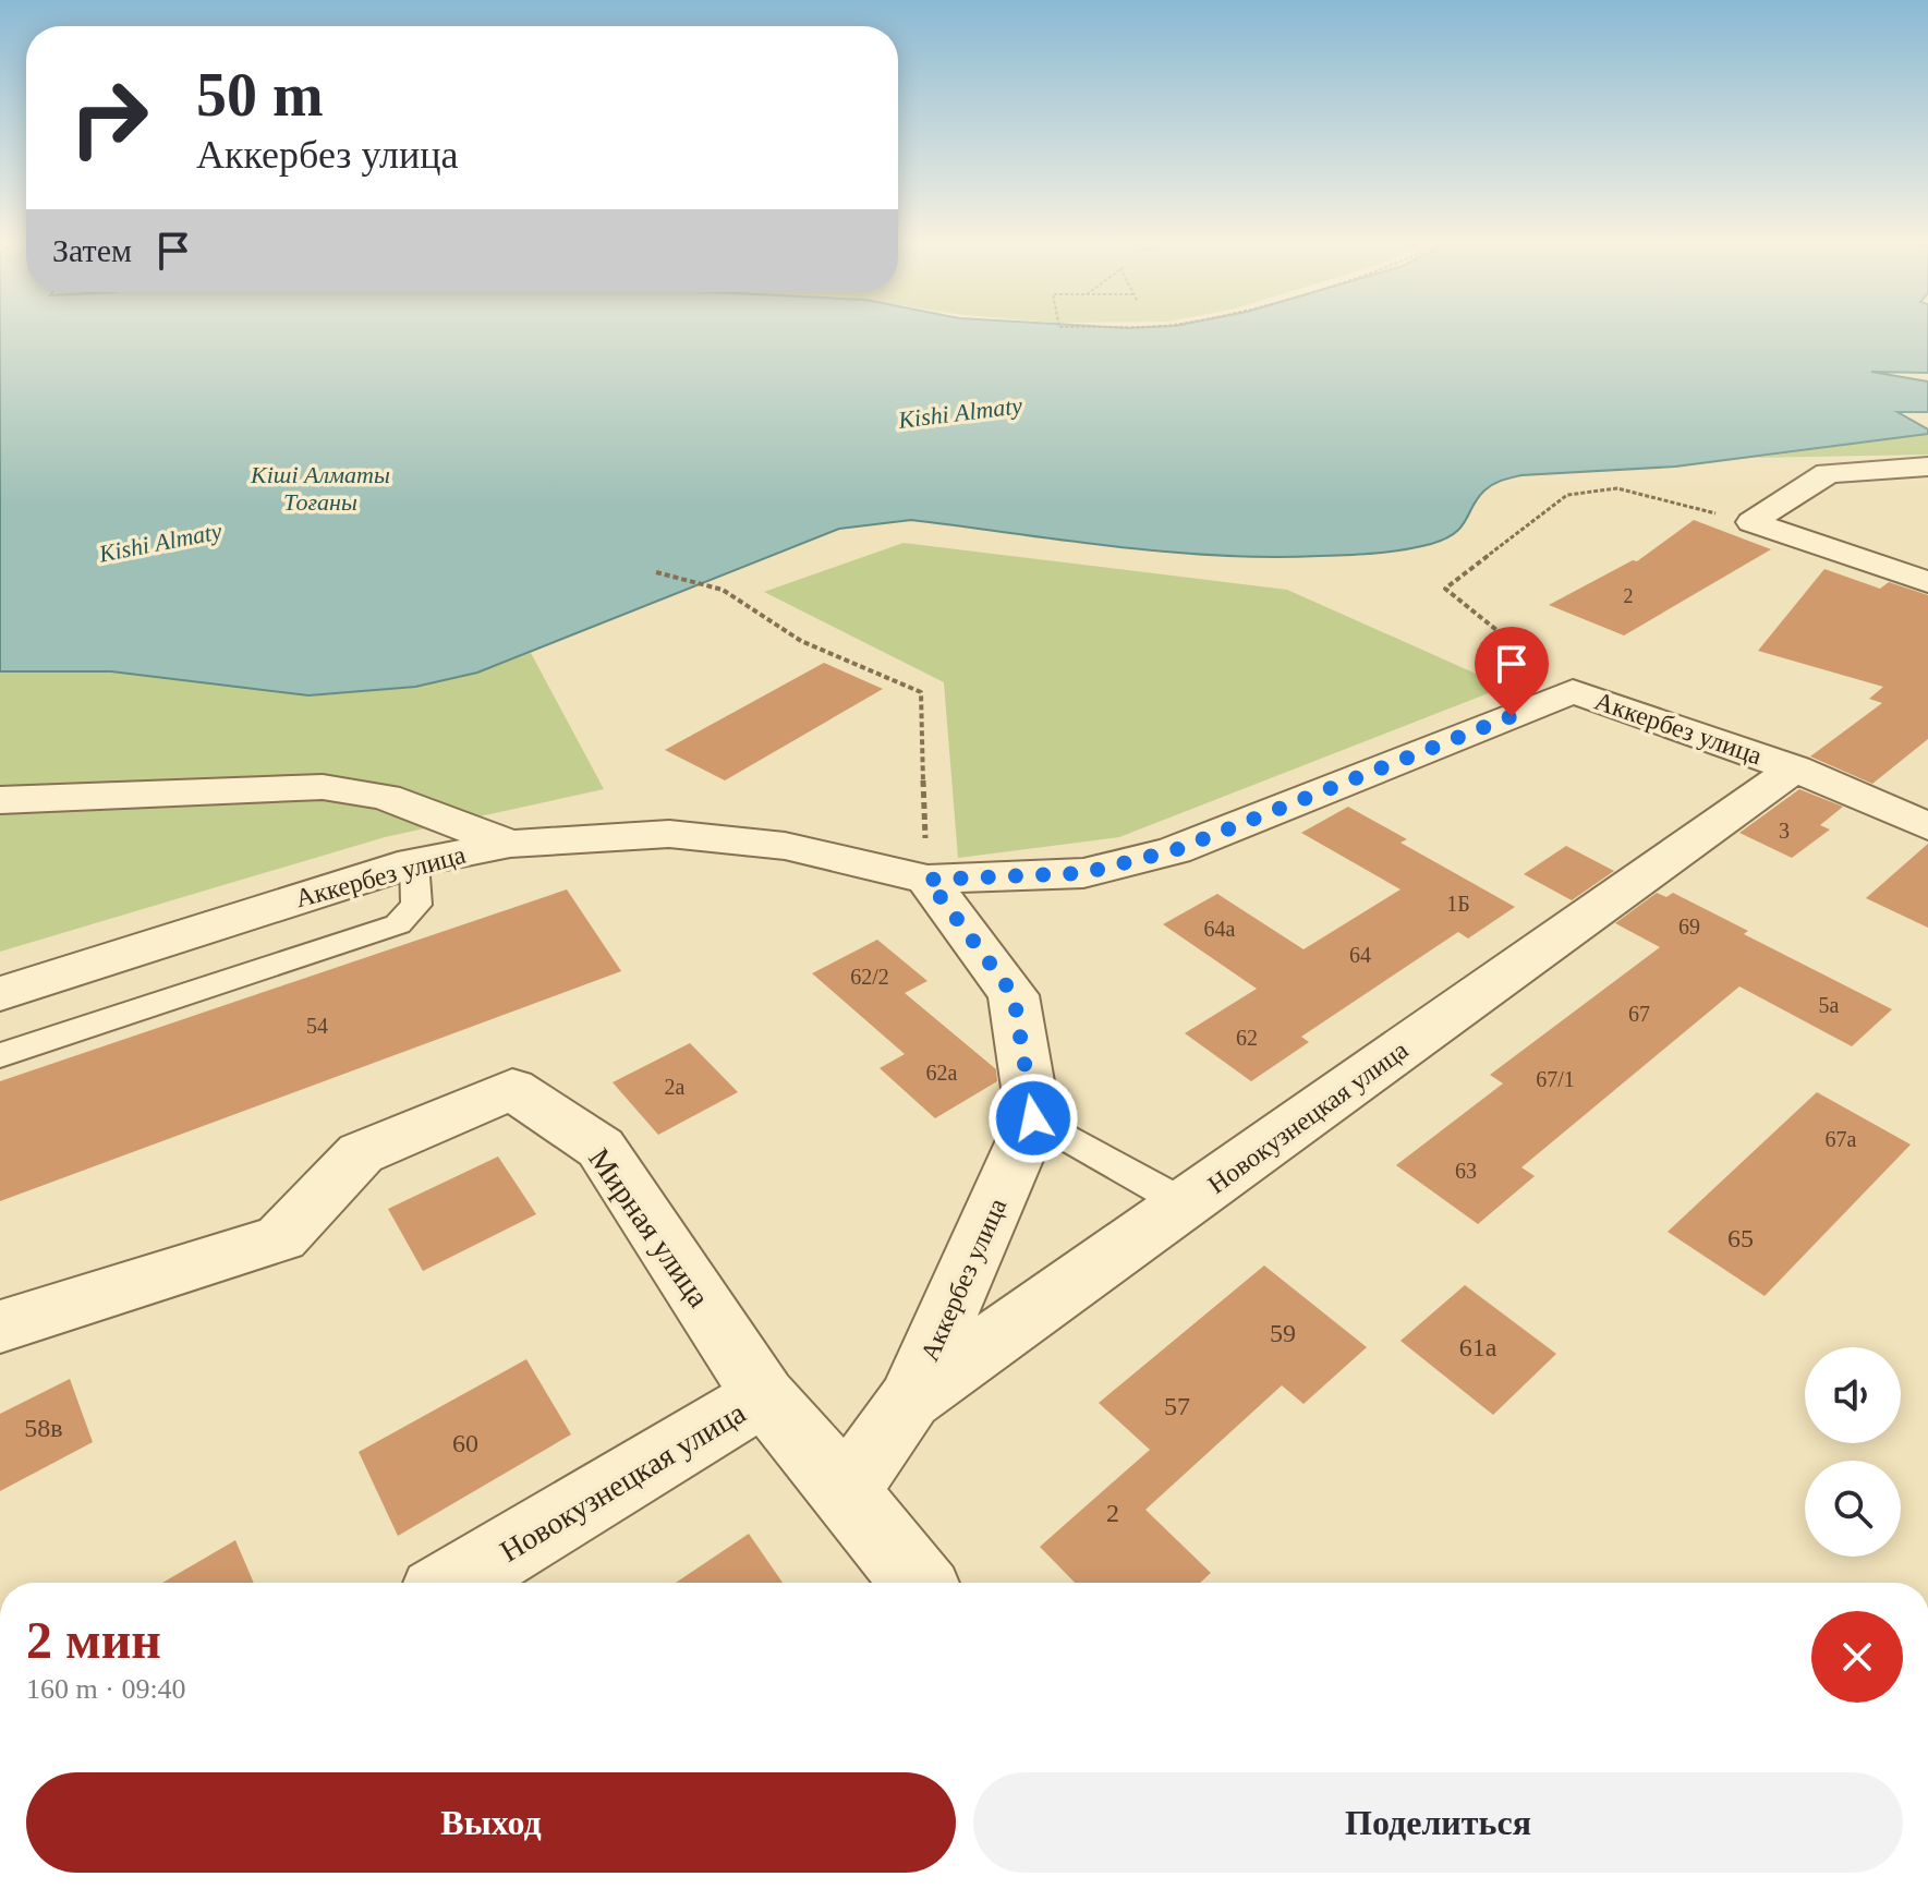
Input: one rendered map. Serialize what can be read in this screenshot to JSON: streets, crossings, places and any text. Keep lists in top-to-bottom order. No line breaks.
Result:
{"streets":{"street":["Аккербез улица","Новокузнецкая улица","Мирная улица"]},"crossings":[["Аккербез улица","Новокузнецкая улица"],["Новокузнецкая улица","Мирная улица"]],"water":["Kіshі Almaty","Кіші Алматы Тоғаны"],"house_numbers":["2","3","1Б","69","64а","64","62/2","5а","67","54","62","62а","67/1","2а","67а","63","65","59","61а","57","58в","60","2"],"page":{"turn":["50 m","Аккербез улица"],"then":"Затем","heading":["2 мин","160 m · 09:40"],"buttons":["Выход","Поделиться"]}}
